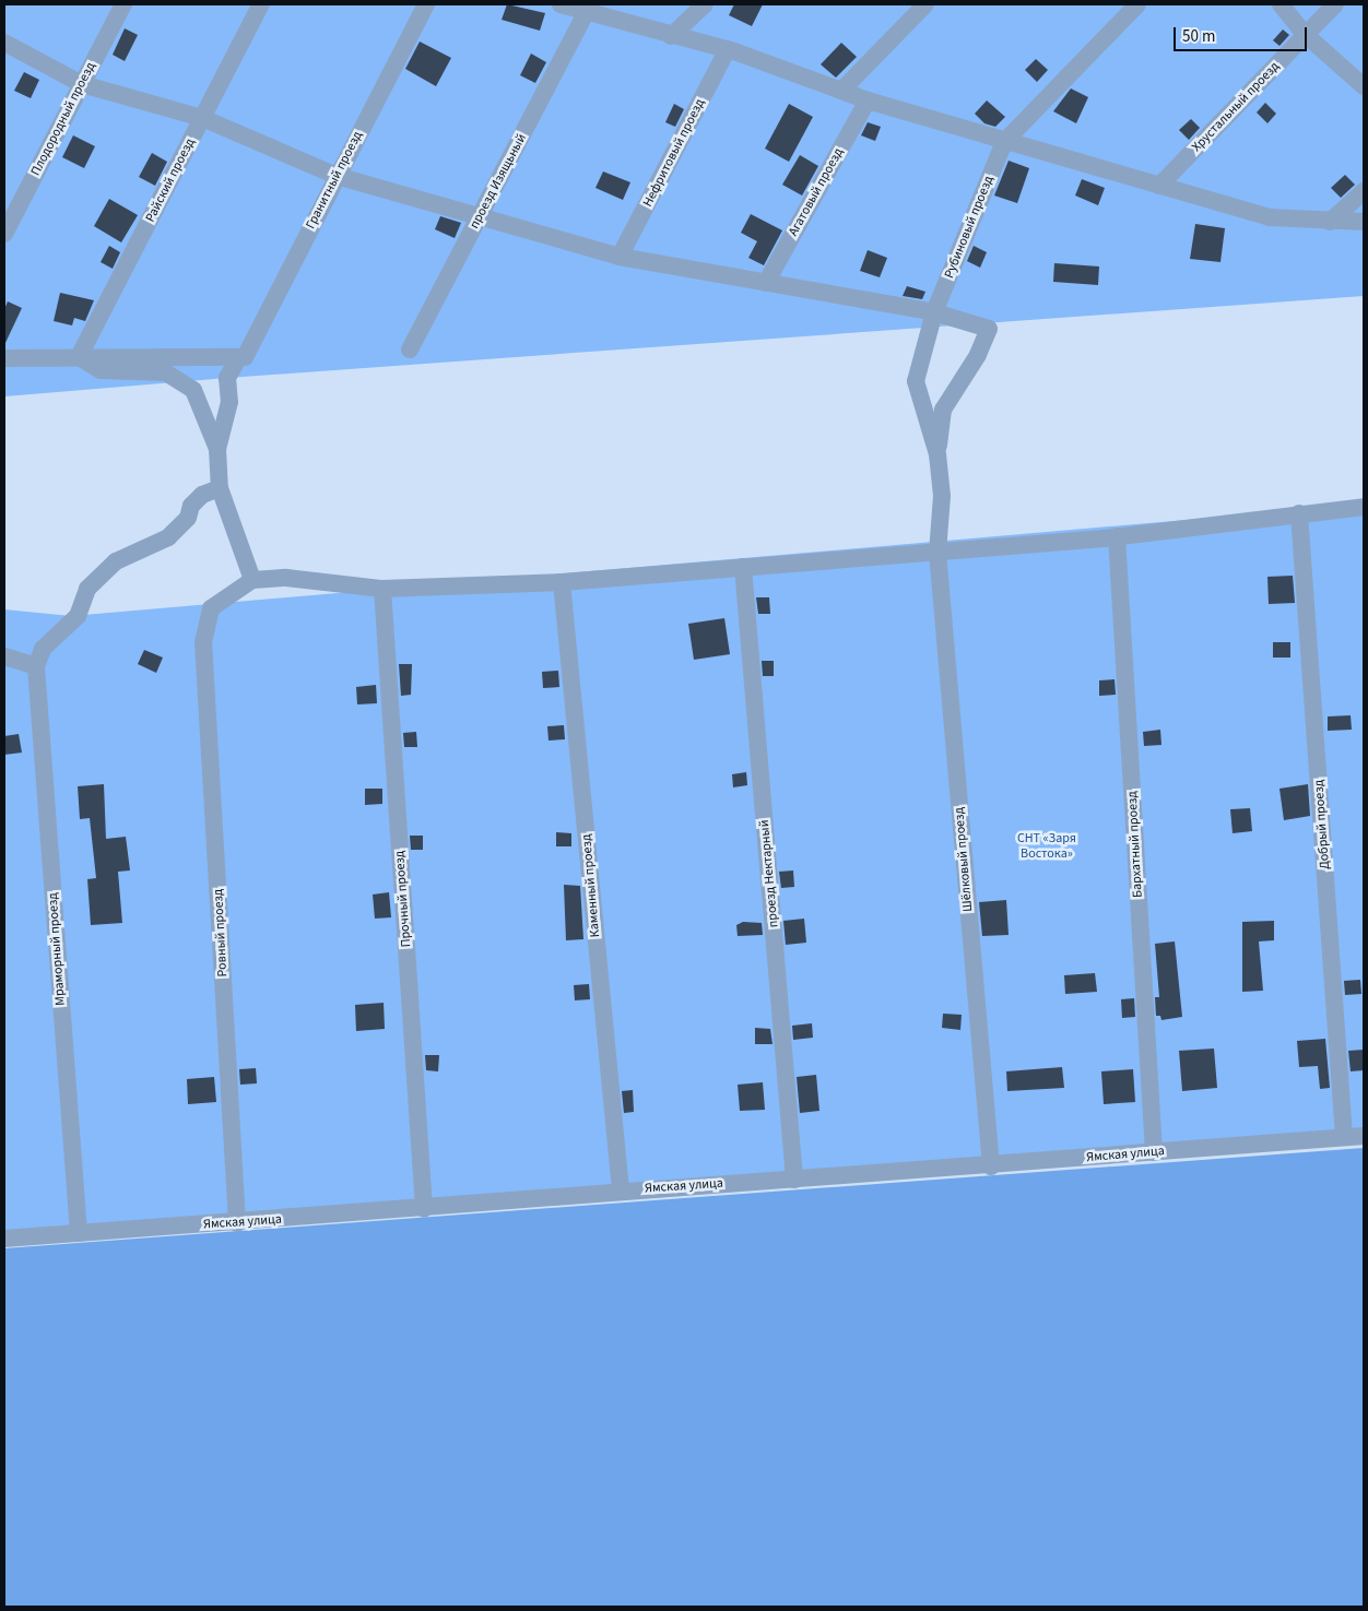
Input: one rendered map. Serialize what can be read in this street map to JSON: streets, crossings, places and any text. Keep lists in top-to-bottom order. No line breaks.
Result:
{"streets":{"street":["Хрустальный проезд","Плодородный проезд","Нефритовый проезд","Райский проезд","Гранитный проезд","проезд Изящьный","Агатовый проезд","Рубиновый проезд","Добрый проезд","Бархатный проезд","Шёлковый проезд","проезд Нектарный","Каменный проезд","Прочный проезд","Ровный проезд","Мраморный проезд","Ямская улица"]},"crossings":[["Рубиновый проезд","Шёлковый проезд"],["Добрый проезд","Ямская улица"],["Бархатный проезд","Ямская улица"],["Шёлковый проезд","Ямская улица"],["проезд Нектарный","Ямская улица"],["Каменный проезд","Ямская улица"],["Прочный проезд","Ямская улица"],["Ровный проезд","Ямская улица"],["Мраморный проезд","Ямская улица"]],"parks":["СНТ «Заря Востока»"],"scale_bar":"50 m"}
